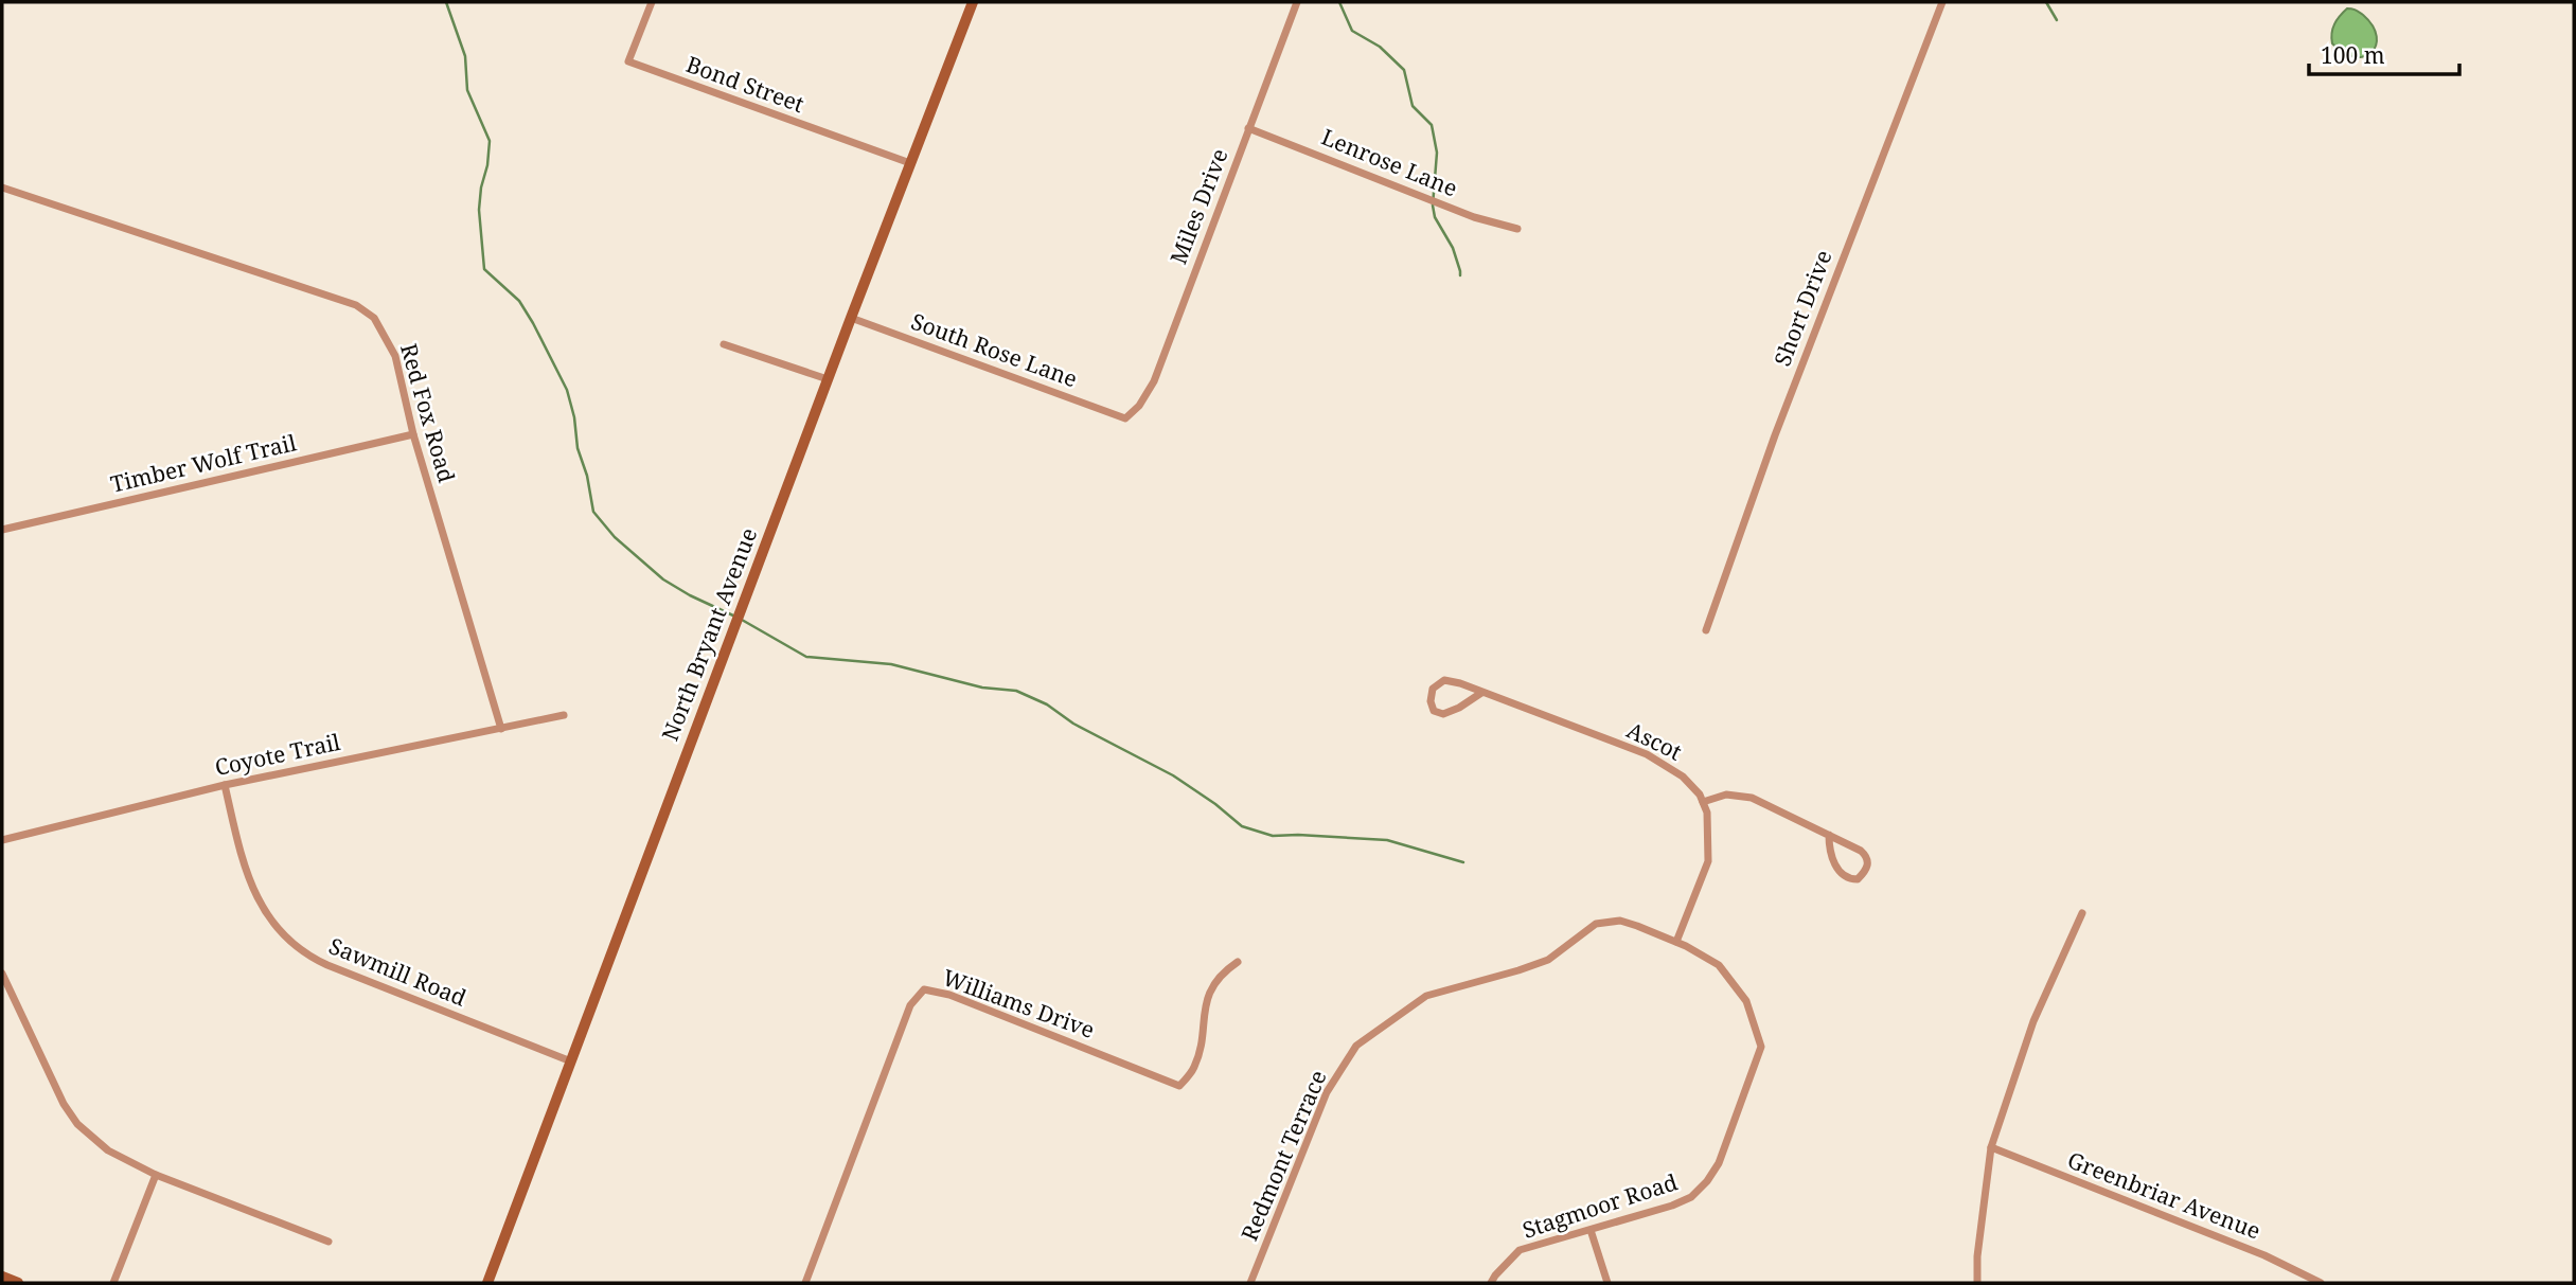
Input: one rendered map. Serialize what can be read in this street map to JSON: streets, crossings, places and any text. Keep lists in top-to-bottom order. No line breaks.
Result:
{"streets":{"street":["Bond Street","Lenrose Lane","Miles Drive","Short Drive","South Rose Lane","Red Fox Road","Timber Wolf Trail","North Bryant Avenue","Ascot","Coyote Trail","Sawmill Road","Williams Drive","Redmont Terrace","Greenbriar Avenue","Stagmoor Road"]},"crossings":[["Bond Street","North Bryant Avenue"],["Lenrose Lane","Miles Drive"],["Miles Drive","South Rose Lane"],["South Rose Lane","North Bryant Avenue"],["Red Fox Road","Timber Wolf Trail"],["Red Fox Road","Coyote Trail"],["North Bryant Avenue","Sawmill Road"],["Coyote Trail","Sawmill Road"],["Redmont Terrace","Stagmoor Road"]],"scale_bar":"100 m"}
